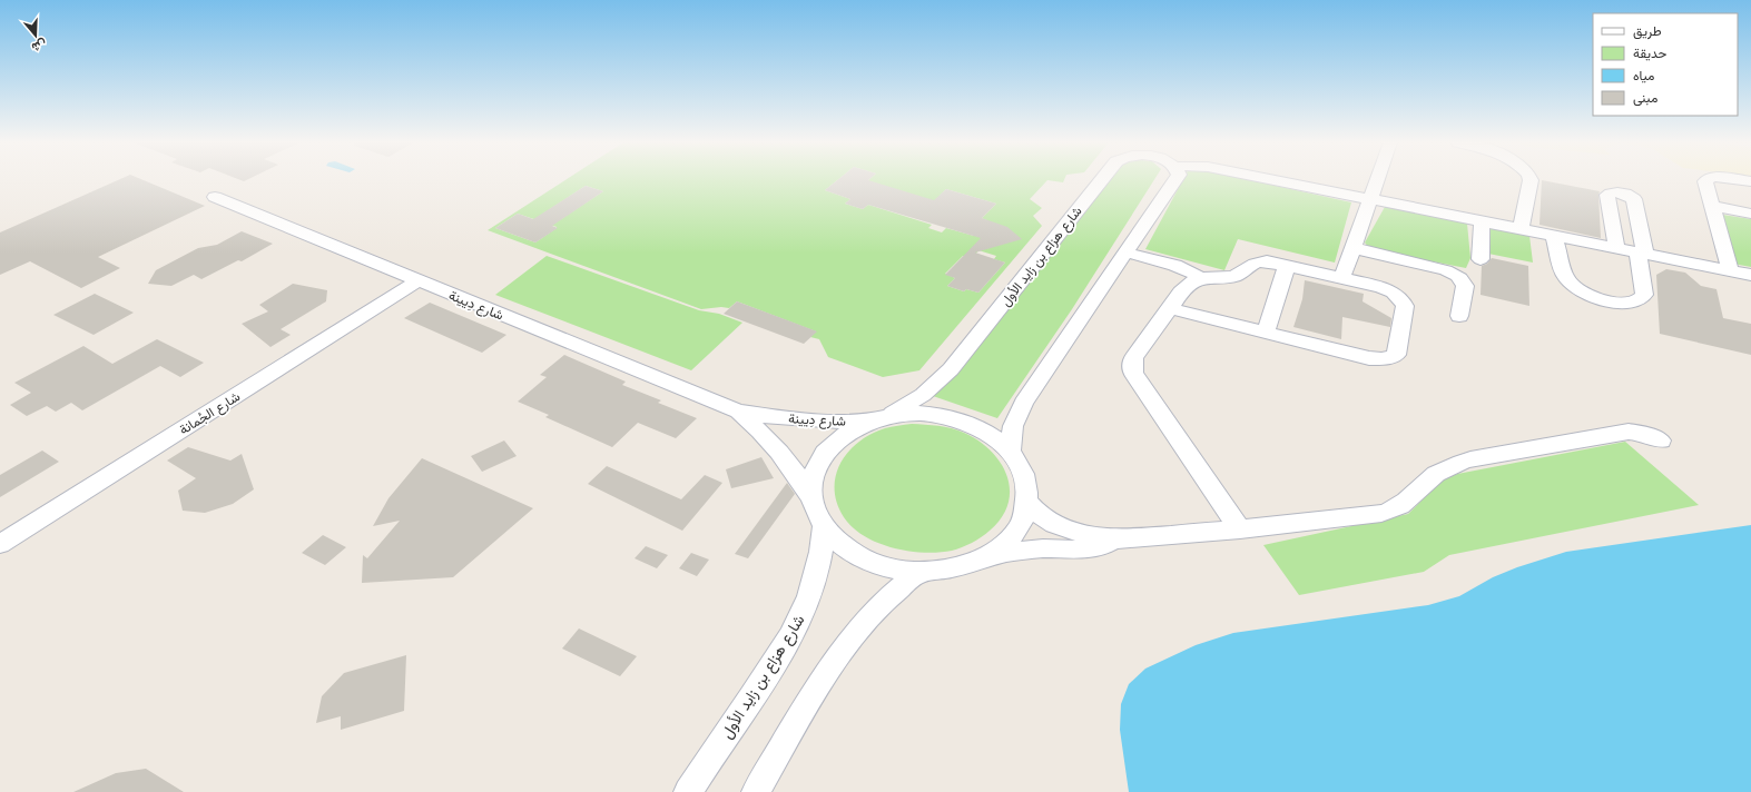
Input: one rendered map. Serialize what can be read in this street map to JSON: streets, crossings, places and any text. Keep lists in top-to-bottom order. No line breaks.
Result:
{"streets":{"street":["شارع هزاع بن زايد الأول","شارع دِيينة","شارع الجُمانة"]},"crossings":[["شارع هزاع بن زايد الأول","شارع دِيينة"],["شارع دِيينة","شارع الجُمانة"]],"legend":["طريق","حديقة","مياه","مبنى"],"north":"bottom"}
